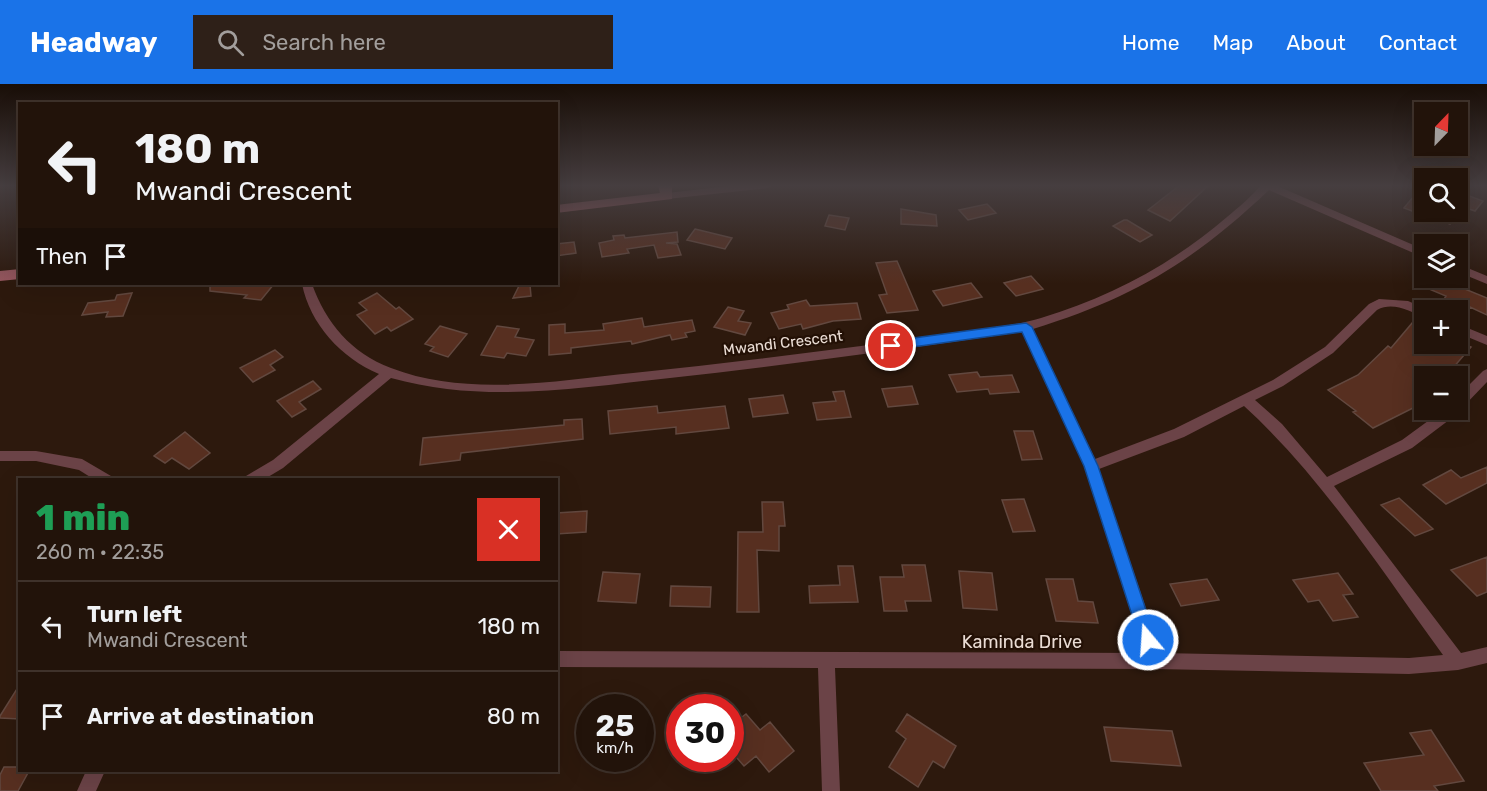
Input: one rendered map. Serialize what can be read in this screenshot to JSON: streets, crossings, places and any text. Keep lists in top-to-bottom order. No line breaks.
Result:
{"streets":{"street":["Mwandi Crescent","Kaminda Drive"]},"north":"top right","page":{"header":"Headway","search":"Search here","nav":["Home","Map","About","Contact"],"map_buttons":["+","−"],"turn":["180 m","Mwandi Crescent"],"then":"Then","heading":["1 min","260 m · 22:35"],"list":[{"name":"Turn left","note":"Mwandi Crescent","value":"180 m"},{"name":"Arrive at destination","value":"80 m"}],"speed":"25 km/h","limit":"30"}}
